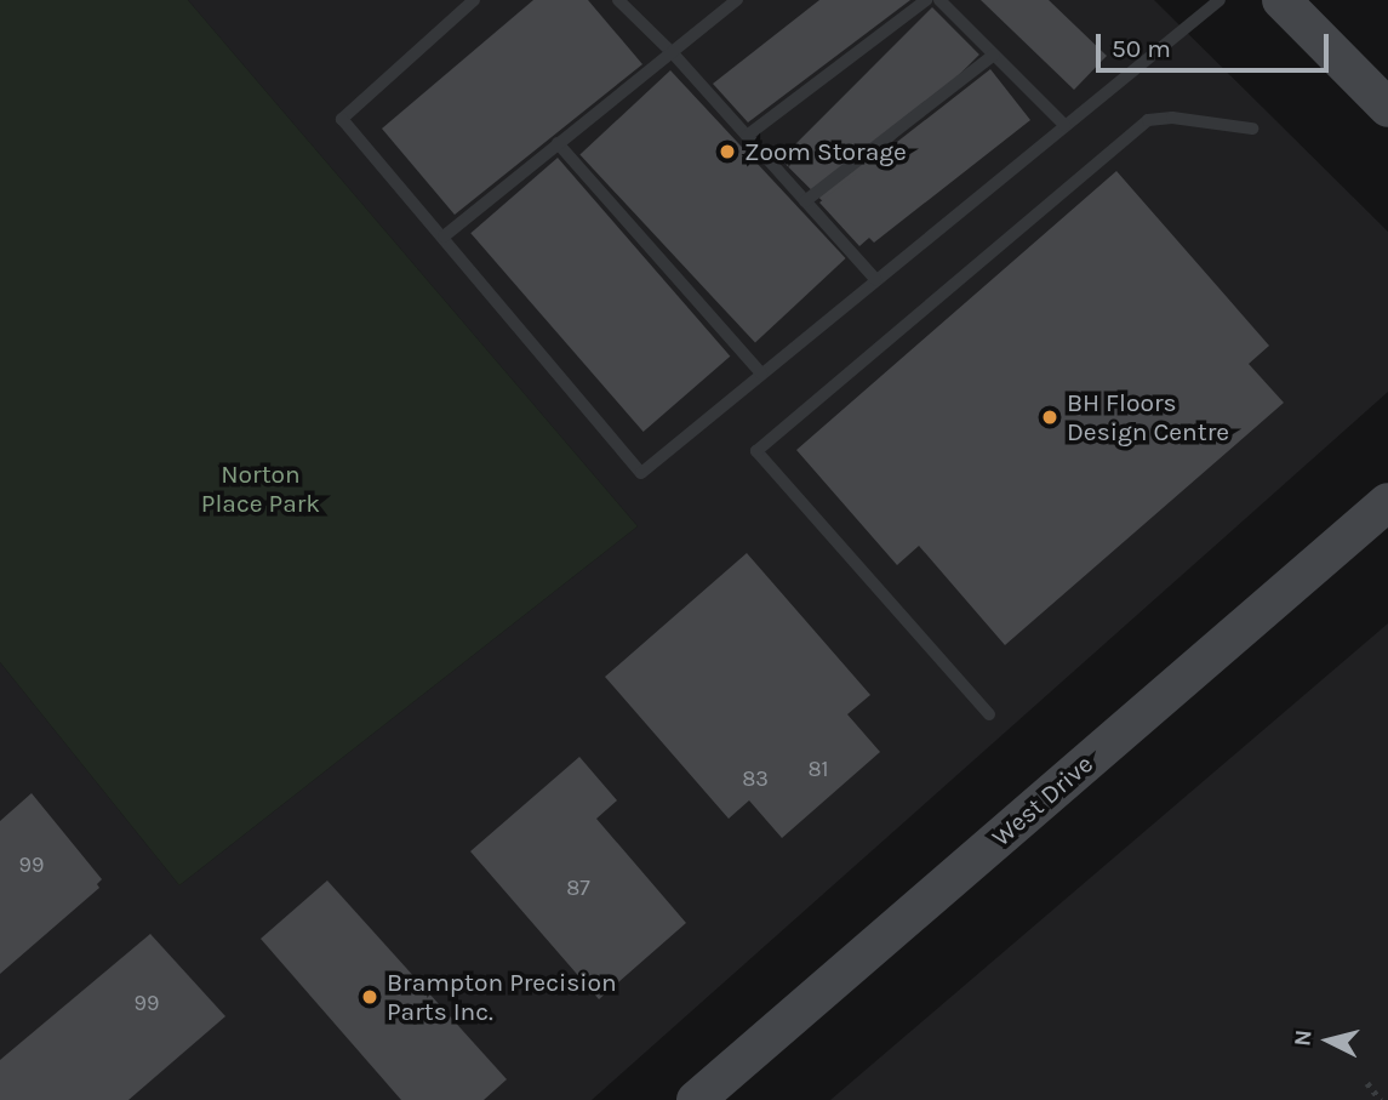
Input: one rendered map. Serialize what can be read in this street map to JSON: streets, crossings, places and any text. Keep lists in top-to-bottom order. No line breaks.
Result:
{"streets":{"street":["West Drive"]},"parks":["Norton Place Park"],"places":["Zoom Storage","BH Floors Design Centre","Brampton Precision Parts Inc."],"house_numbers":["81","83","99","87","99"],"scale_bar":"50 m","north":"left"}
